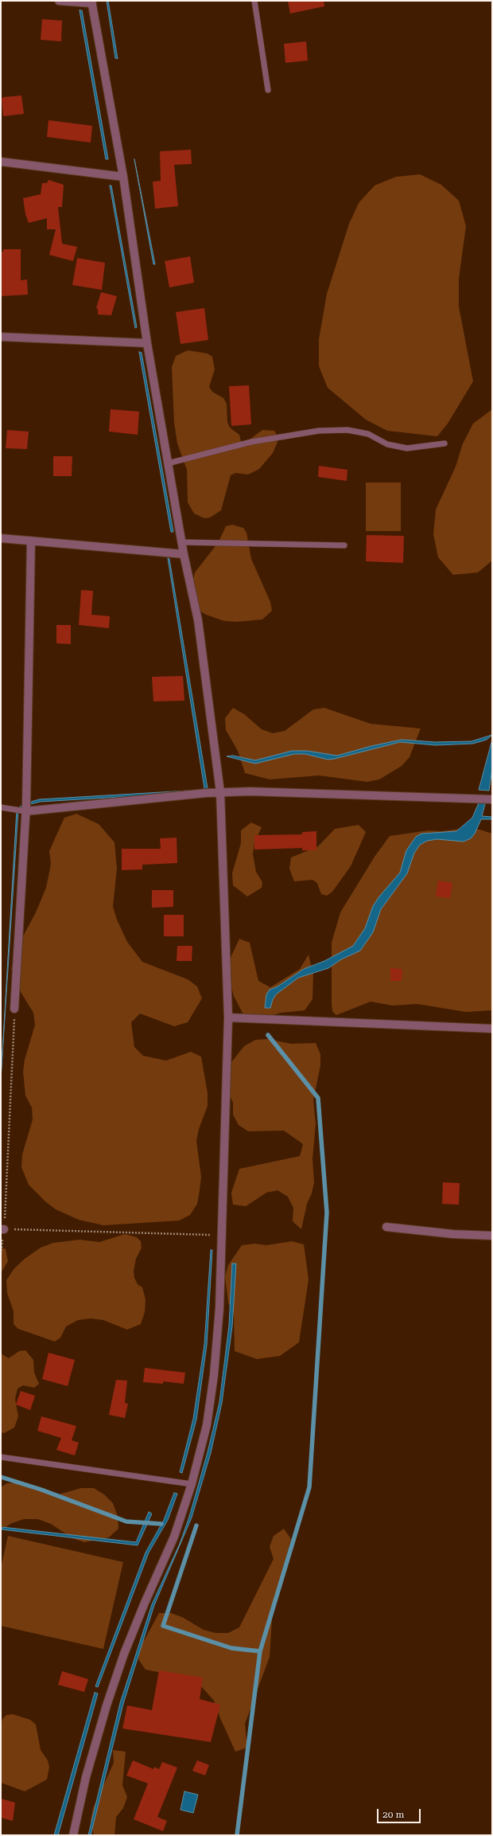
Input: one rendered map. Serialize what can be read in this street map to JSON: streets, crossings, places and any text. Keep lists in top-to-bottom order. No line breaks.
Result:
{"scale_bar":"20 m"}
